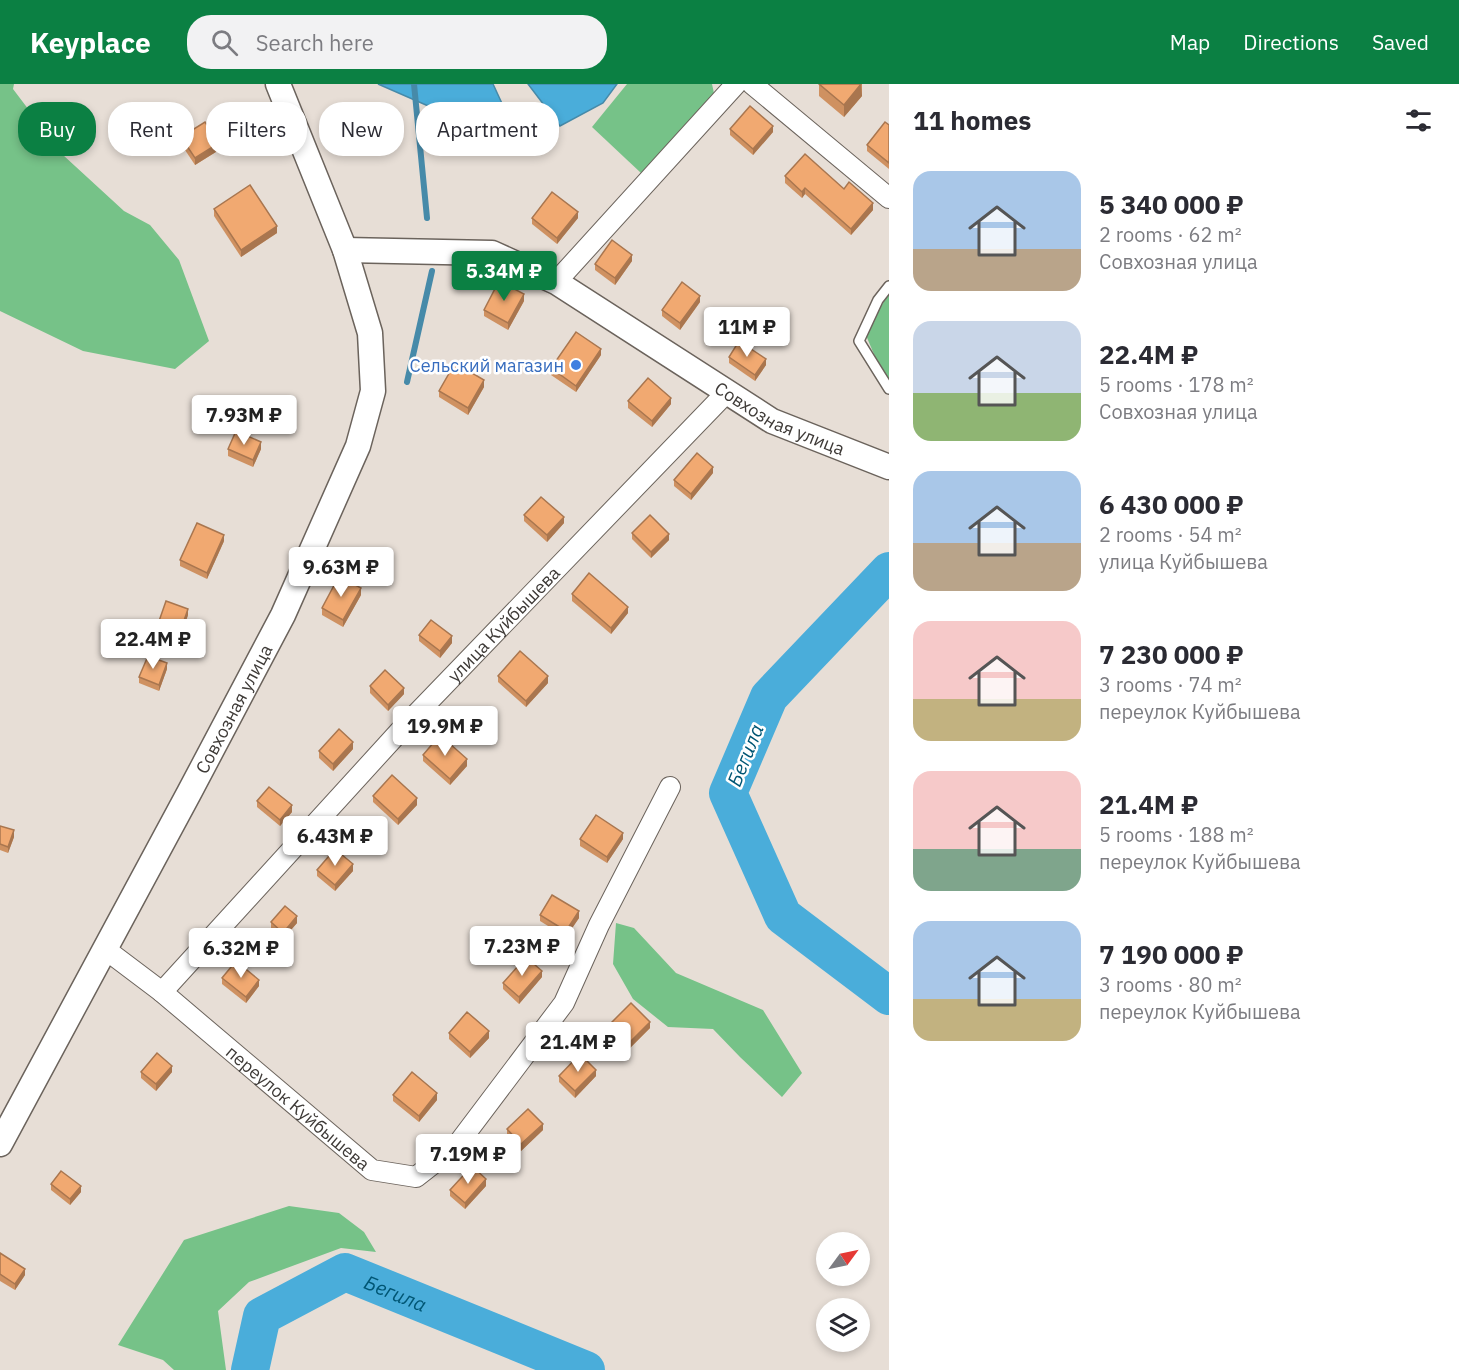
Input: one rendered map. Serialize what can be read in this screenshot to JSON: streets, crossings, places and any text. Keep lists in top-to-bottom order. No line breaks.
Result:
{"streets":{"street":["Совхозная улица","улица Куйбышева","переулок Куйбышева"]},"crossings":[["Совхозная улица","улица Куйбышева"],["Совхозная улица","переулок Куйбышева"],["улица Куйбышева","переулок Куйбышева"]],"water":["Бегила"],"places":["Сельский магазин"],"north":"top right","page":{"header":"Keyplace","search":"Search here","nav":["Map","Directions","Saved"],"heading":"11 homes","chip":["Buy","Rent","Filters","New","Apartment"],"list":[{"name":"5 340 000 ₽","note":"2 rooms · 62 m² · Совхозная улица"},{"name":"22.4M ₽","note":"5 rooms · 178 m² · Совхозная улица"},{"name":"6 430 000 ₽","note":"2 rooms · 54 m² · улица Куйбышева"},{"name":"7 230 000 ₽","note":"3 rooms · 74 m² · переулок Куйбышева"},{"name":"21.4M ₽","note":"5 rooms · 188 m² · переулок Куйбышева"},{"name":"7 190 000 ₽","note":"3 rooms · 80 m² · переулок Куйбышева"}],"price":["5.34M ₽","11M ₽","7.93M ₽","9.63M ₽","22.4M ₽","19.9M ₽","6.43M ₽","7.23M ₽","6.32M ₽","21.4M ₽","7.19M ₽"]}}
